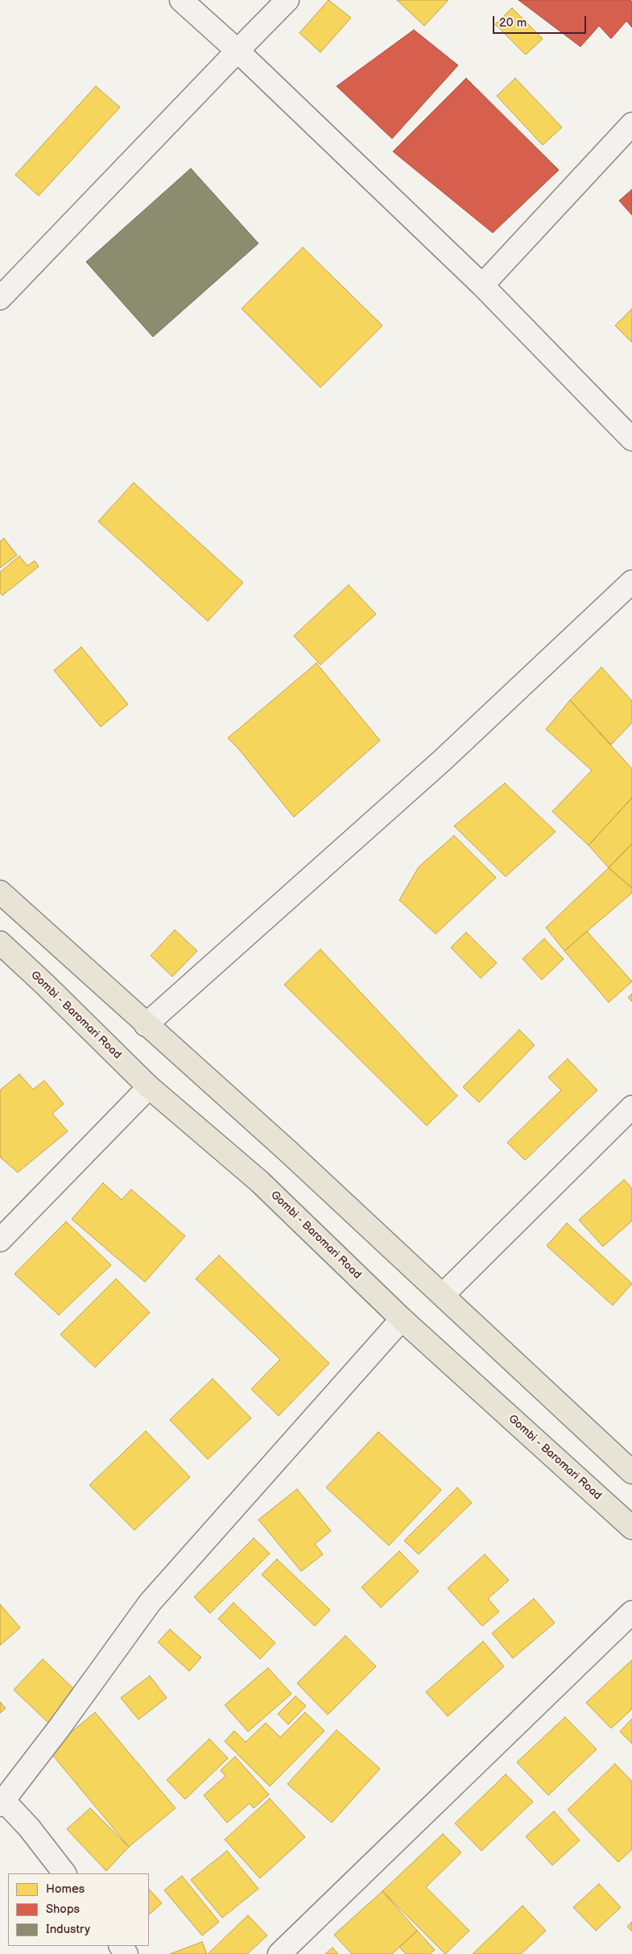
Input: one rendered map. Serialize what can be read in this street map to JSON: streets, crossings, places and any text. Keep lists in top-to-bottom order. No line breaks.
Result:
{"streets":{"main road":["Gombi - Baromari Road"]},"legend":["Homes","Shops","Industry"],"scale_bar":"20 m"}
